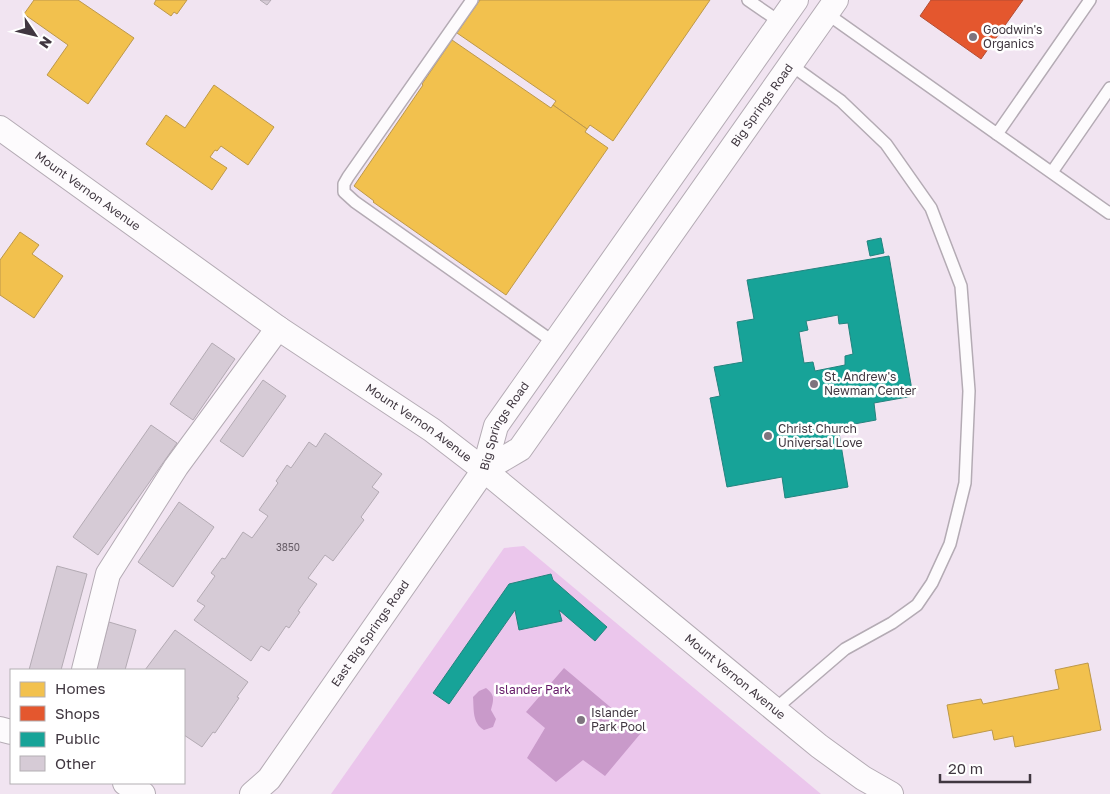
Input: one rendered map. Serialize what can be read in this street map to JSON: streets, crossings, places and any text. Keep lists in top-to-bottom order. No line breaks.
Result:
{"streets":{"street":["Big Springs Road","Mount Vernon Avenue","East Big Springs Road"]},"crossings":[["Big Springs Road","Mount Vernon Avenue"],["Big Springs Road","East Big Springs Road"],["Mount Vernon Avenue","East Big Springs Road"]],"parks":["Islander Park"],"places":["Goodwin's Organics","St. Andrew's Newman Center","Christ Church Universal Love","Islander Park Pool"],"house_numbers":["3850"],"legend":["Homes","Shops","Public","Other"],"scale_bar":"20 m","north":"bottom right"}
